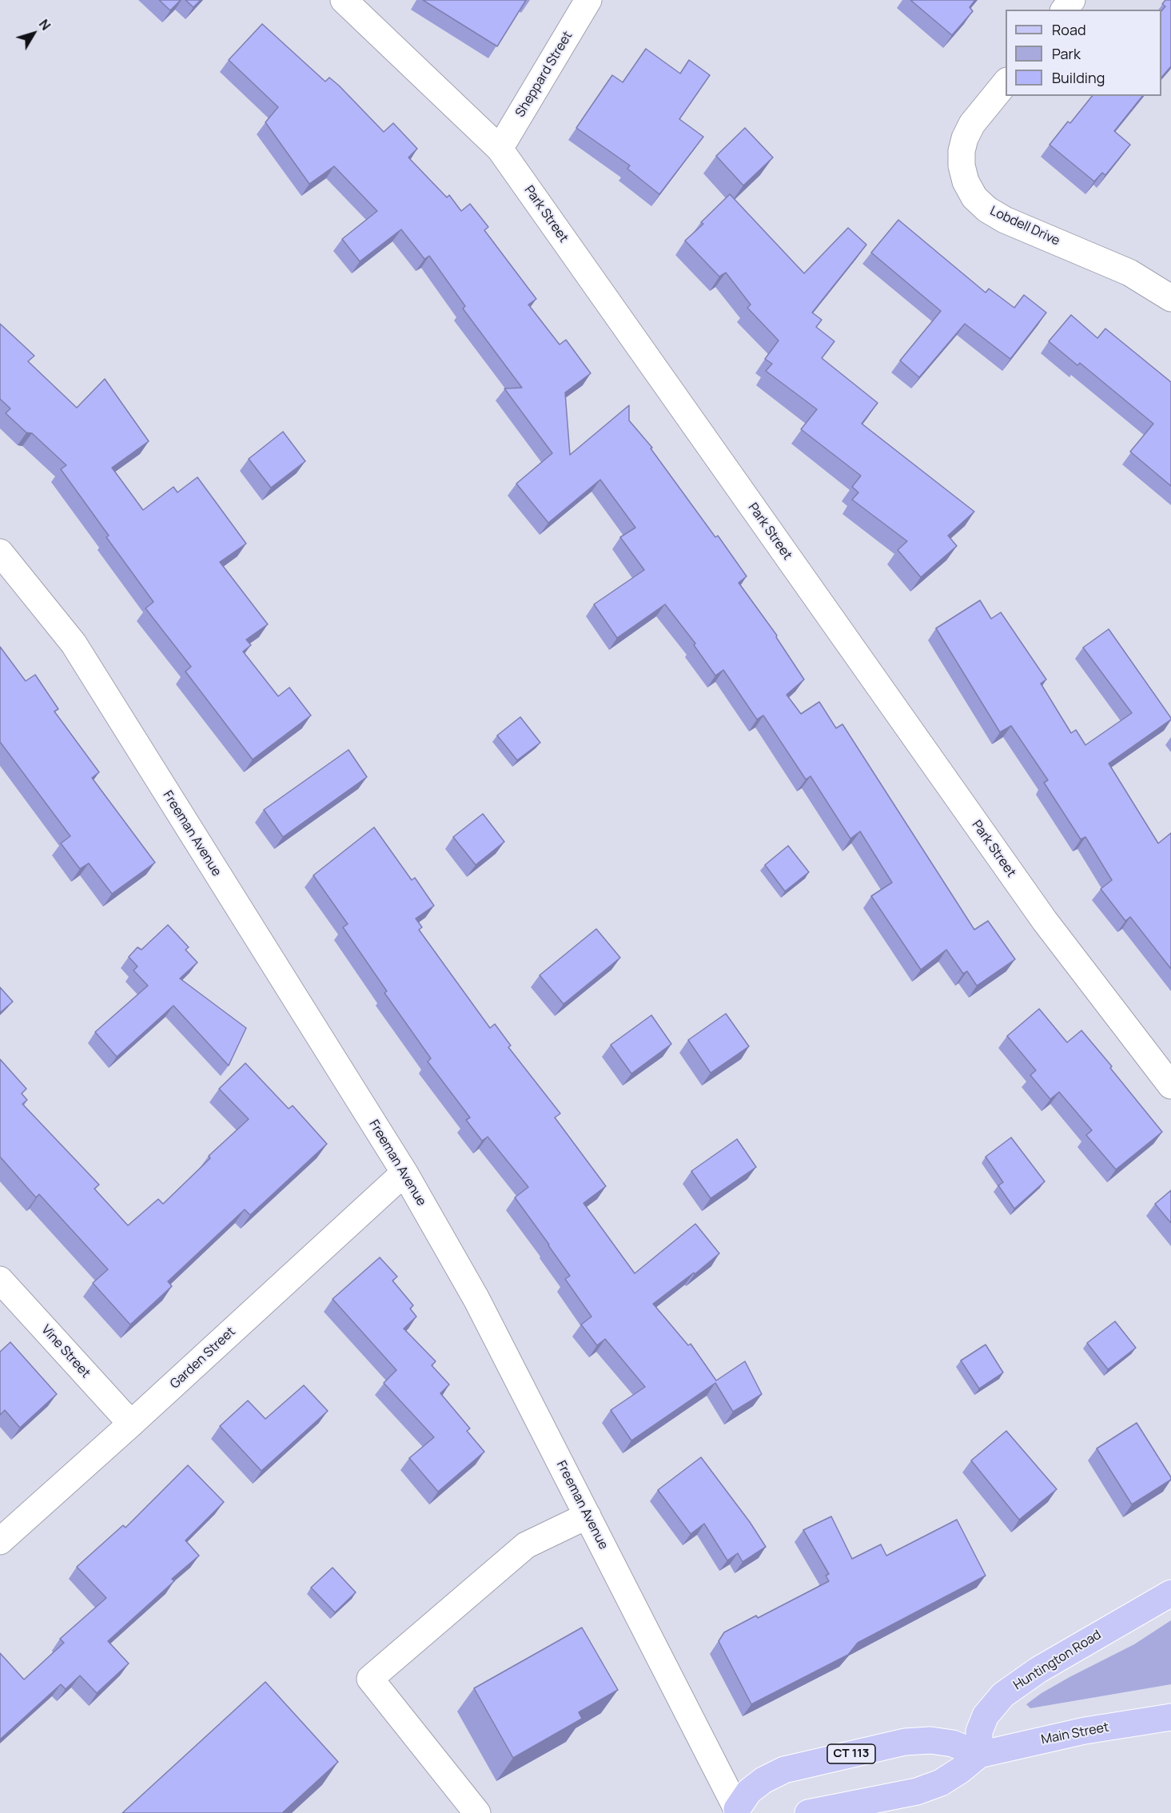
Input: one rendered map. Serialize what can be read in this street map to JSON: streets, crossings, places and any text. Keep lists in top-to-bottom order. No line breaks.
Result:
{"streets":{"main road":["Huntington Road","Main Street","CT 113"],"street":["Sheppard Street","Park Street","Lobdell Drive","Freeman Avenue","Vine Street","Garden Street"]},"crossings":[["Sheppard Street","Park Street"],["Freeman Avenue","Garden Street"],["Freeman Avenue","CT 113"],["Vine Street","Garden Street"],["Huntington Road","Main Street"],["Huntington Road","CT 113"],["Main Street","CT 113"]],"legend":["Road","Park","Building"],"north":"top right"}
